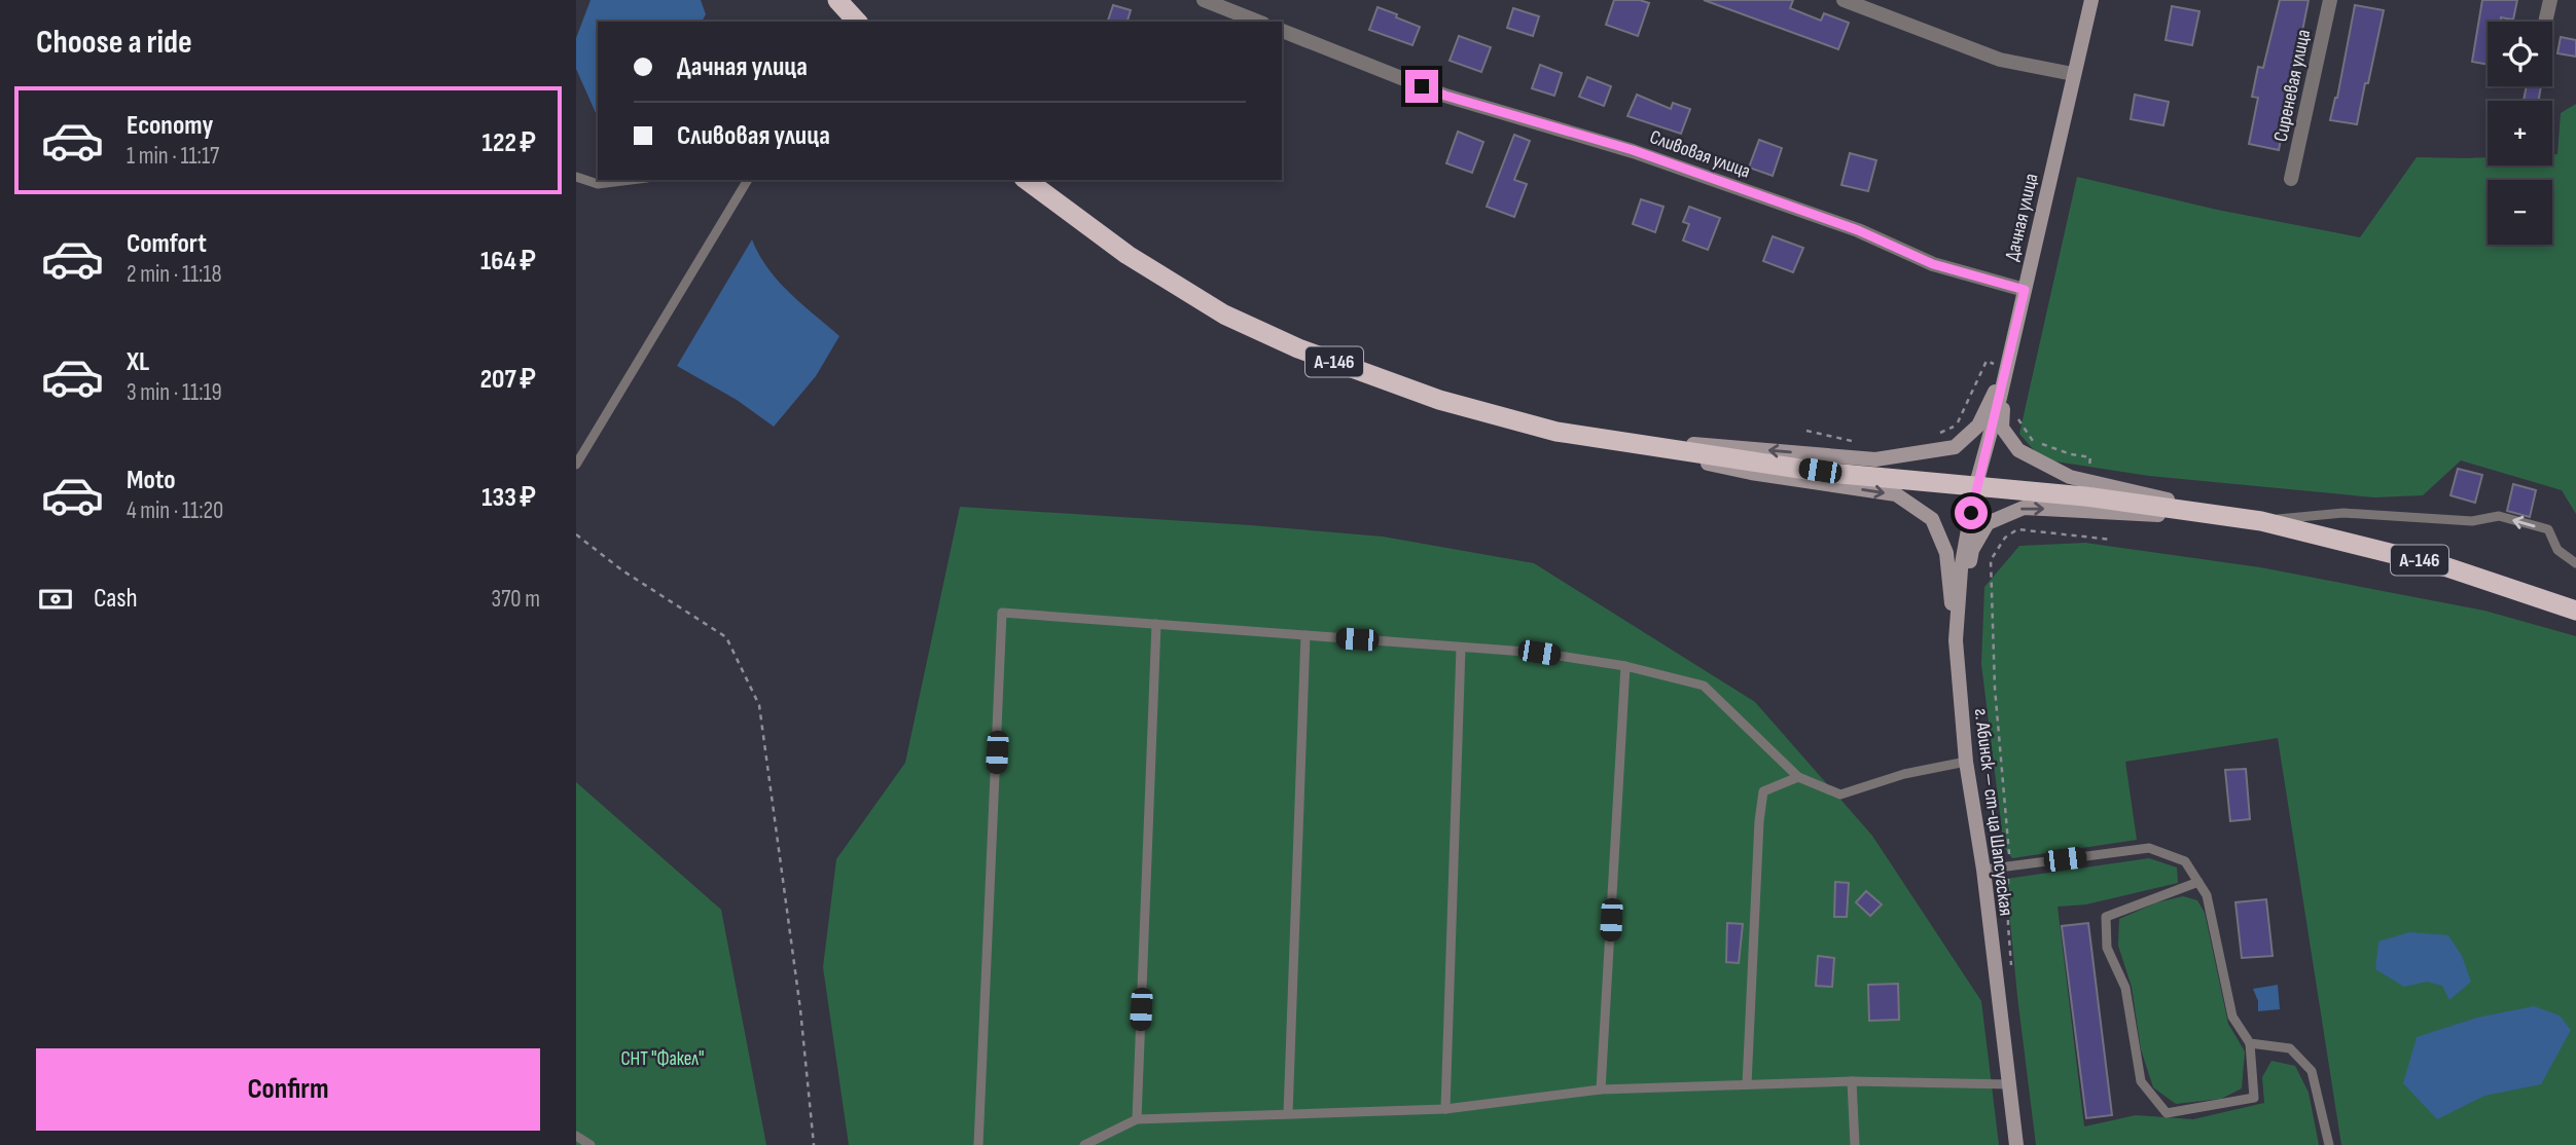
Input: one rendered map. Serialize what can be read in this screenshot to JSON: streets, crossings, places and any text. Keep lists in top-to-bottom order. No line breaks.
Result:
{"streets":{"highway":["А-146"],"main road":["Дачная улица","г. Абинск — ст-ца Шапсугская"],"street":["Сиреневая улица","Сливовая улица"]},"crossings":[["Сливовая улица","Дачная улица"],["Дачная улица","А-146"],["Дачная улица","г. Абинск — ст-ца Шапсугская"],["А-146","г. Абинск — ст-ца Шапсугская"]],"parks":["СНТ \"Факел\""],"page":{"heading":"Choose a ride","map_buttons":["+","−"],"banner":["Дачная улица","Сливовая улица"],"list":[{"name":"Economy","note":"1 min · 11:17","value":"122 ₽"},{"name":"Comfort","note":"2 min · 11:18","value":"164 ₽"},{"name":"XL","note":"3 min · 11:19","value":"207 ₽"},{"name":"Moto","note":"4 min · 11:20","value":"133 ₽"}],"pay":["Cash","370 m"],"buttons":"Confirm"}}
